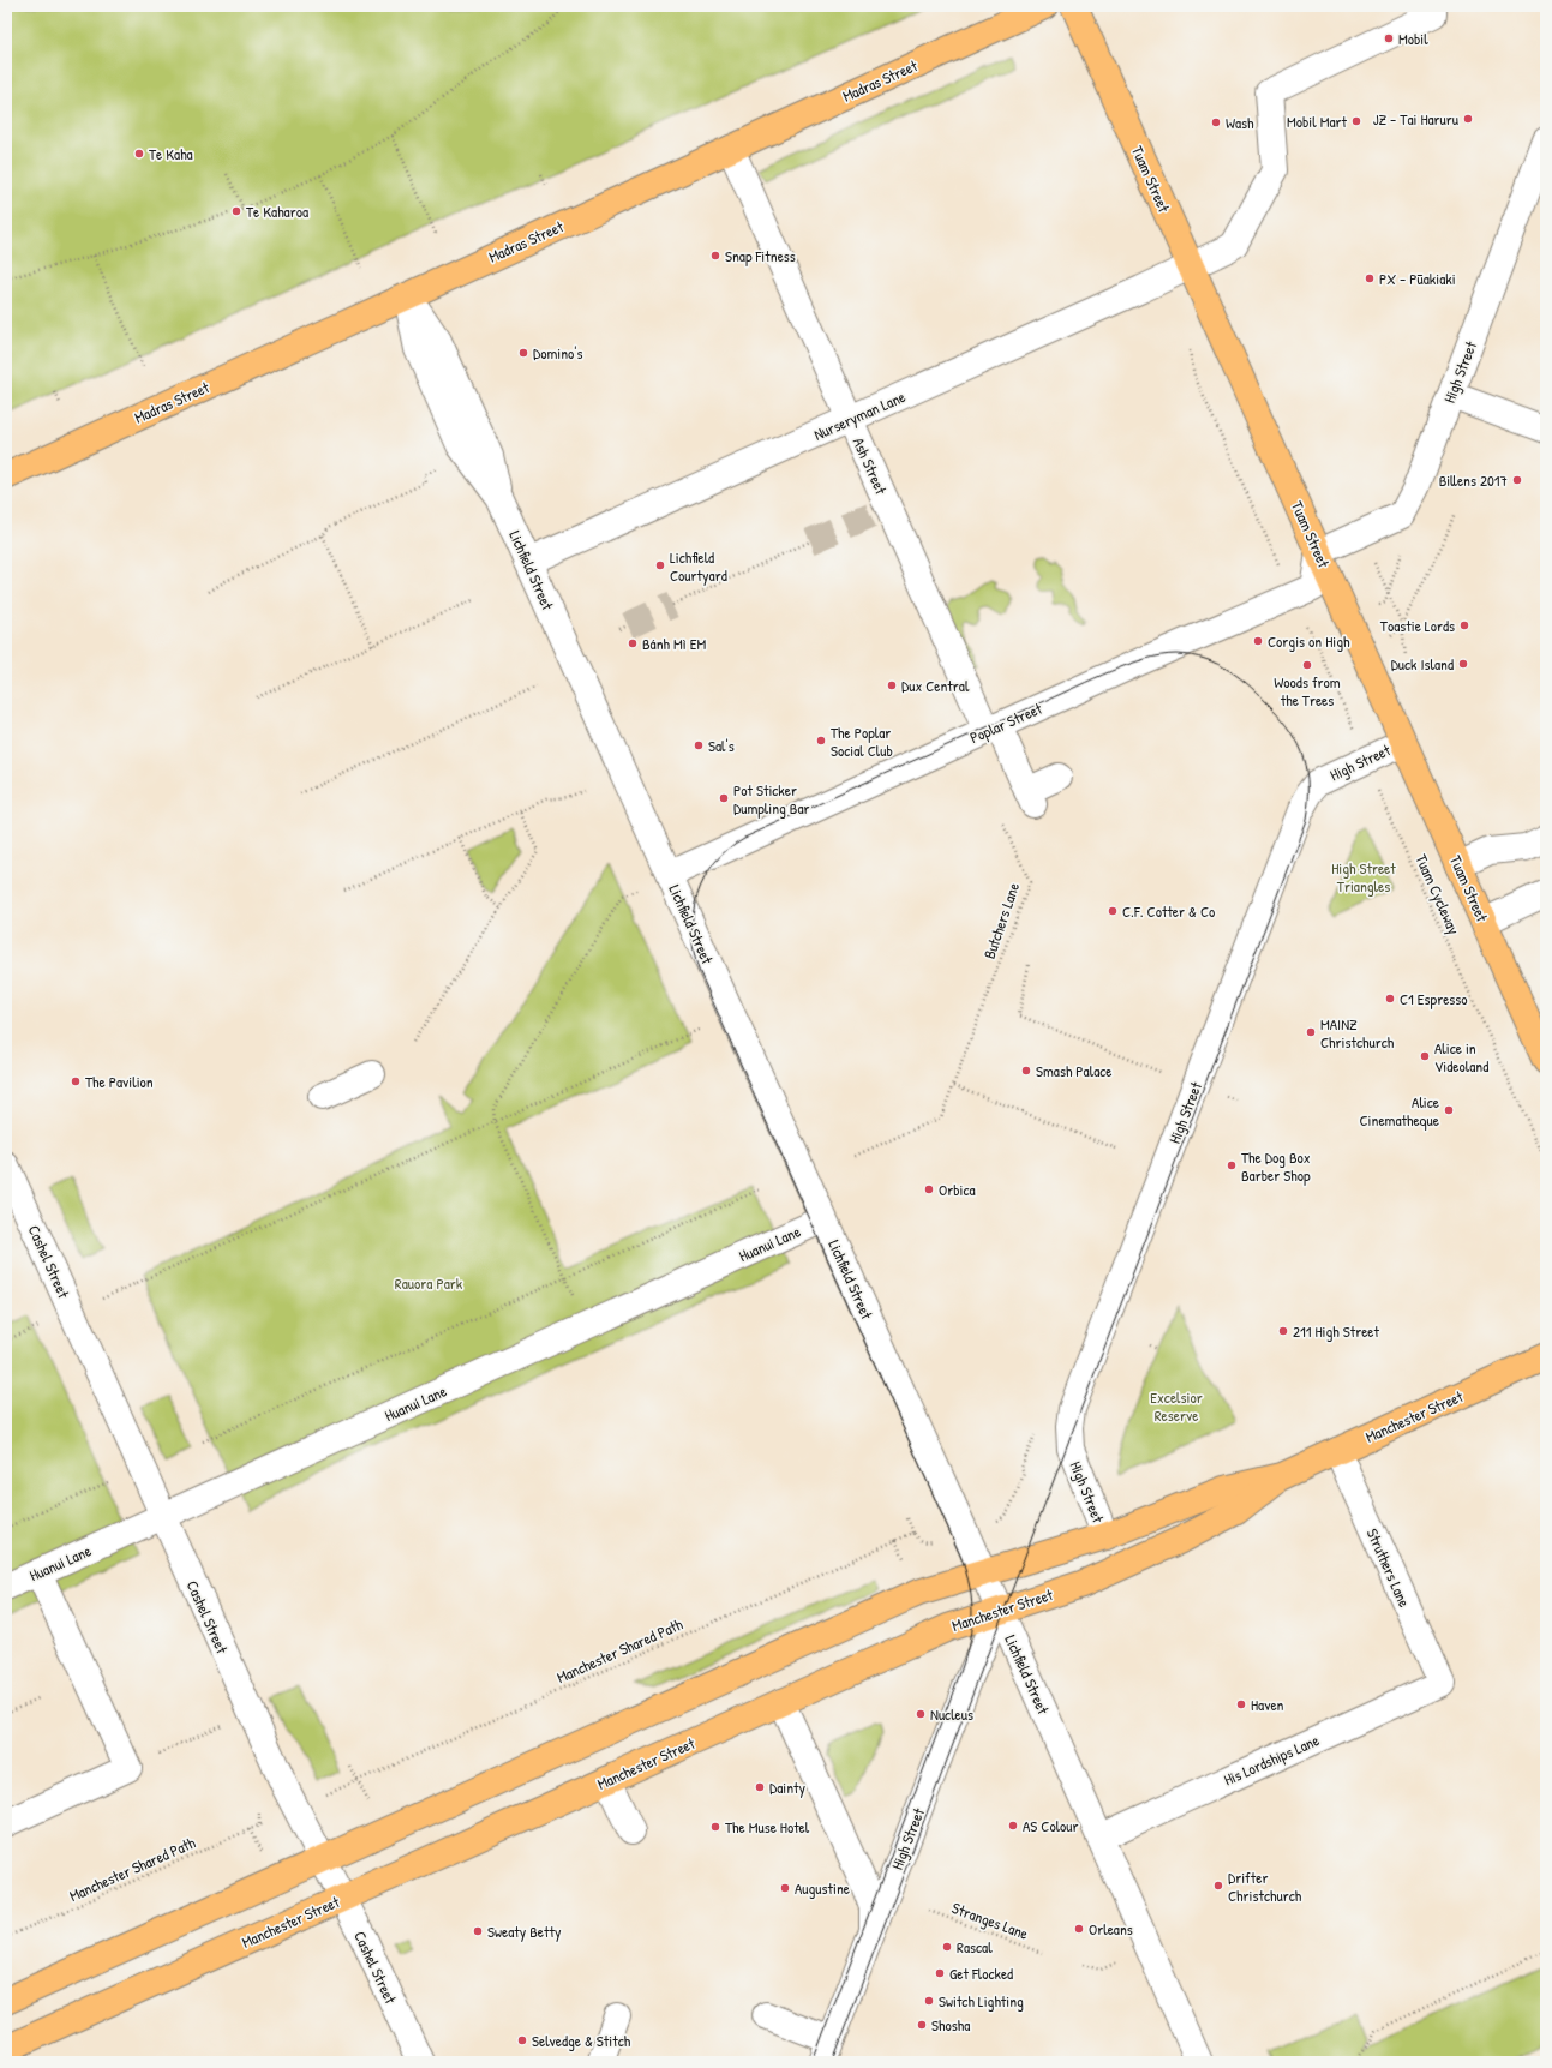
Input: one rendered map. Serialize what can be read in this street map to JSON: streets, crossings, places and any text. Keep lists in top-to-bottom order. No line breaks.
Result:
{"streets":{"main road":["Madras Street","Tuam Street","Manchester Street"],"street":["High Street","Nurseryman Lane","Ash Street","Lichfield Street","Poplar Street","Huanui Lane","Cashel Street","Struthers Lane","His Lordships Lane"],"path":["Tuam Cycleway","Butchers Lane","Manchester Shared Path","Stranges Lane"]},"crossings":[["Madras Street","Ash Street"],["Madras Street","Lichfield Street"],["Tuam Street","High Street"],["Tuam Street","Nurseryman Lane"],["Tuam Street","Poplar Street"],["High Street","Lichfield Street"],["High Street","Poplar Street"],["High Street","Tuam Cycleway"],["High Street","Manchester Street"],["Nurseryman Lane","Ash Street"],["Nurseryman Lane","Lichfield Street"],["Ash Street","Poplar Street"],["Lichfield Street","Poplar Street"],["Lichfield Street","Huanui Lane"],["Lichfield Street","Manchester Street"],["Lichfield Street","His Lordships Lane"],["Huanui Lane","Cashel Street"],["Cashel Street","Manchester Street"],["Manchester Street","Struthers Lane"],["Struthers Lane","His Lordships Lane"]],"parks":["High Street Triangles","Rauora Park","Excelsior Reserve"],"places":["Mobil","JZ - Tai Haruru","Mobil Mart","Wash","Te Kaha","Te Kaharoa","Snap Fitness","PX - Pūakiaki","Domino's","Billens 2017","Lichfield Courtyard","Toastie Lords","Corgis on High","Bánh Mì EM","Duck Island","Woods from the Trees","Dux Central","The Poplar Social Club","Sal's","Pot Sticker Dumpling Bar","C.F. Cotter & Co","C1 Espresso","MAINZ Christchurch","Alice in Videoland","Smash Palace","The Pavilion","Alice Cinematheque","The Dog Box Barber Shop","Orbica","211 High Street","Haven","Nucleus","Dainty","AS Colour","The Muse Hotel","Drifter Christchurch","Augustine","Orleans","Sweaty Betty","Rascal","Get Flocked","Switch Lighting","Shosha","Selvedge & Stitch"]}
